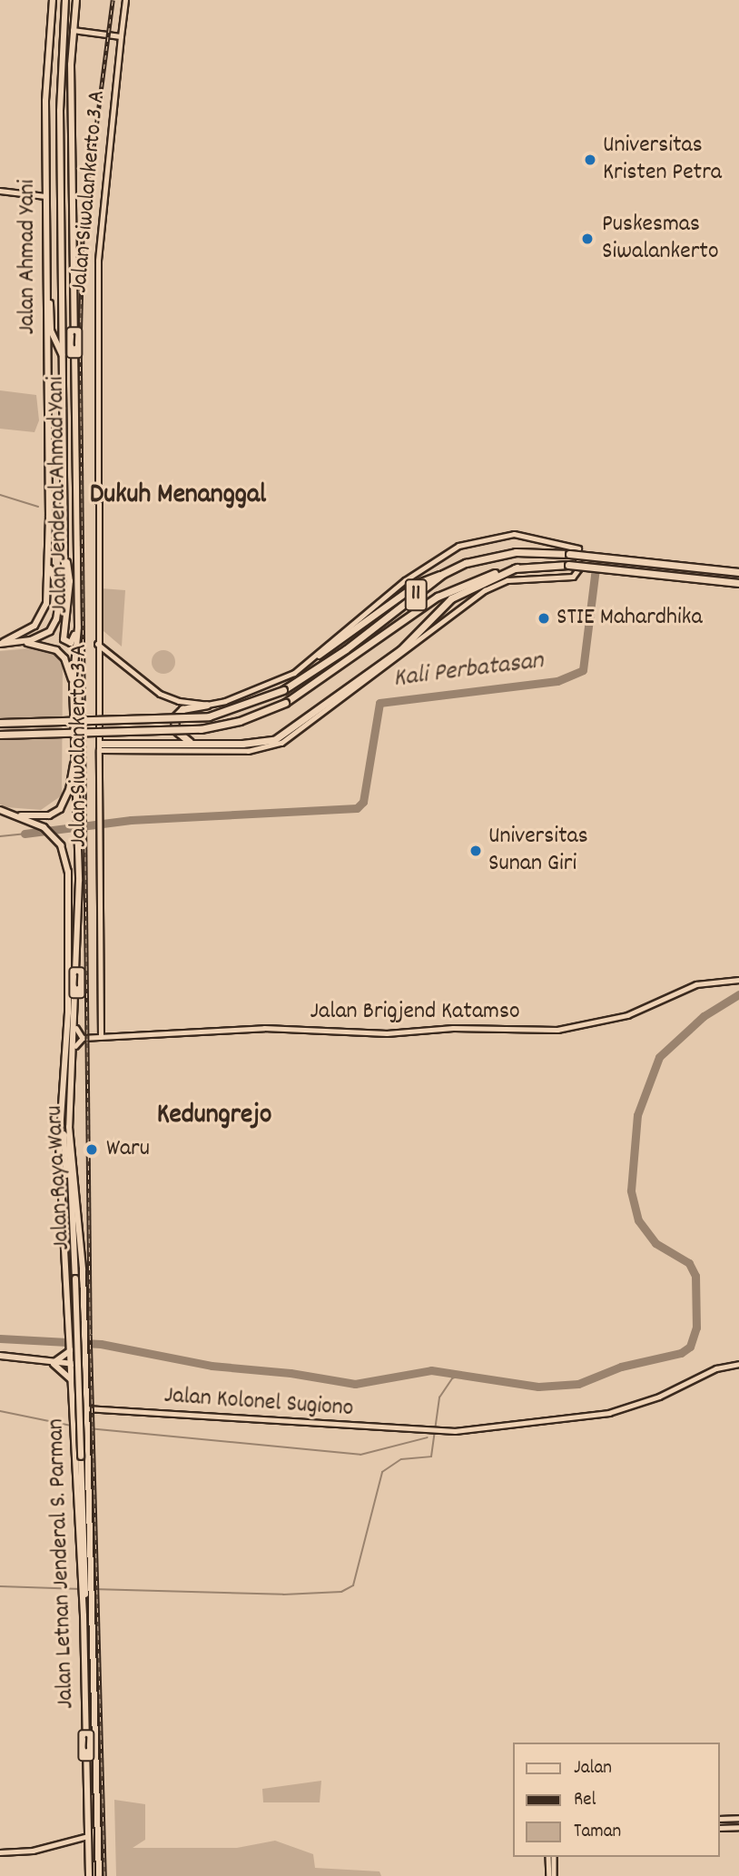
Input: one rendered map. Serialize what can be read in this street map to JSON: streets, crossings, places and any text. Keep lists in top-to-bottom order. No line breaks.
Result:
{"streets":{"highway":["Jalan Ahmad Yani","1","Jalan Jenderal Ahmad Yani","11","Jalan Raya Waru","Jalan Letnan Jenderal S. Parman"],"main road":["Jalan Siwalankerto 3 A"],"street":["Jalan Brigjend Katamso","Jalan Kolonel Sugiono"]},"crossings":[["Jalan Siwalankerto 3 A","Jalan Brigjend Katamso"],["Jalan Ahmad Yani","1"],["1","Jalan Jenderal Ahmad Yani"],["1","Jalan Raya Waru"],["1","Jalan Letnan Jenderal S. Parman"],["Jalan Jenderal Ahmad Yani","Jalan Raya Waru"],["Jalan Raya Waru","Jalan Letnan Jenderal S. Parman"],["Jalan Kolonel Sugiono","Jalan Letnan Jenderal S. Parman"]],"districts":["Dukuh Menanggal","Kedungrejo"],"water":["Kali Perbatasan"],"places":["Universitas Kristen Petra","Puskesmas Siwalankerto","STIE Mahardhika","Universitas Sunan Giri","Waru"],"legend":["Jalan","Rel","Taman"]}
